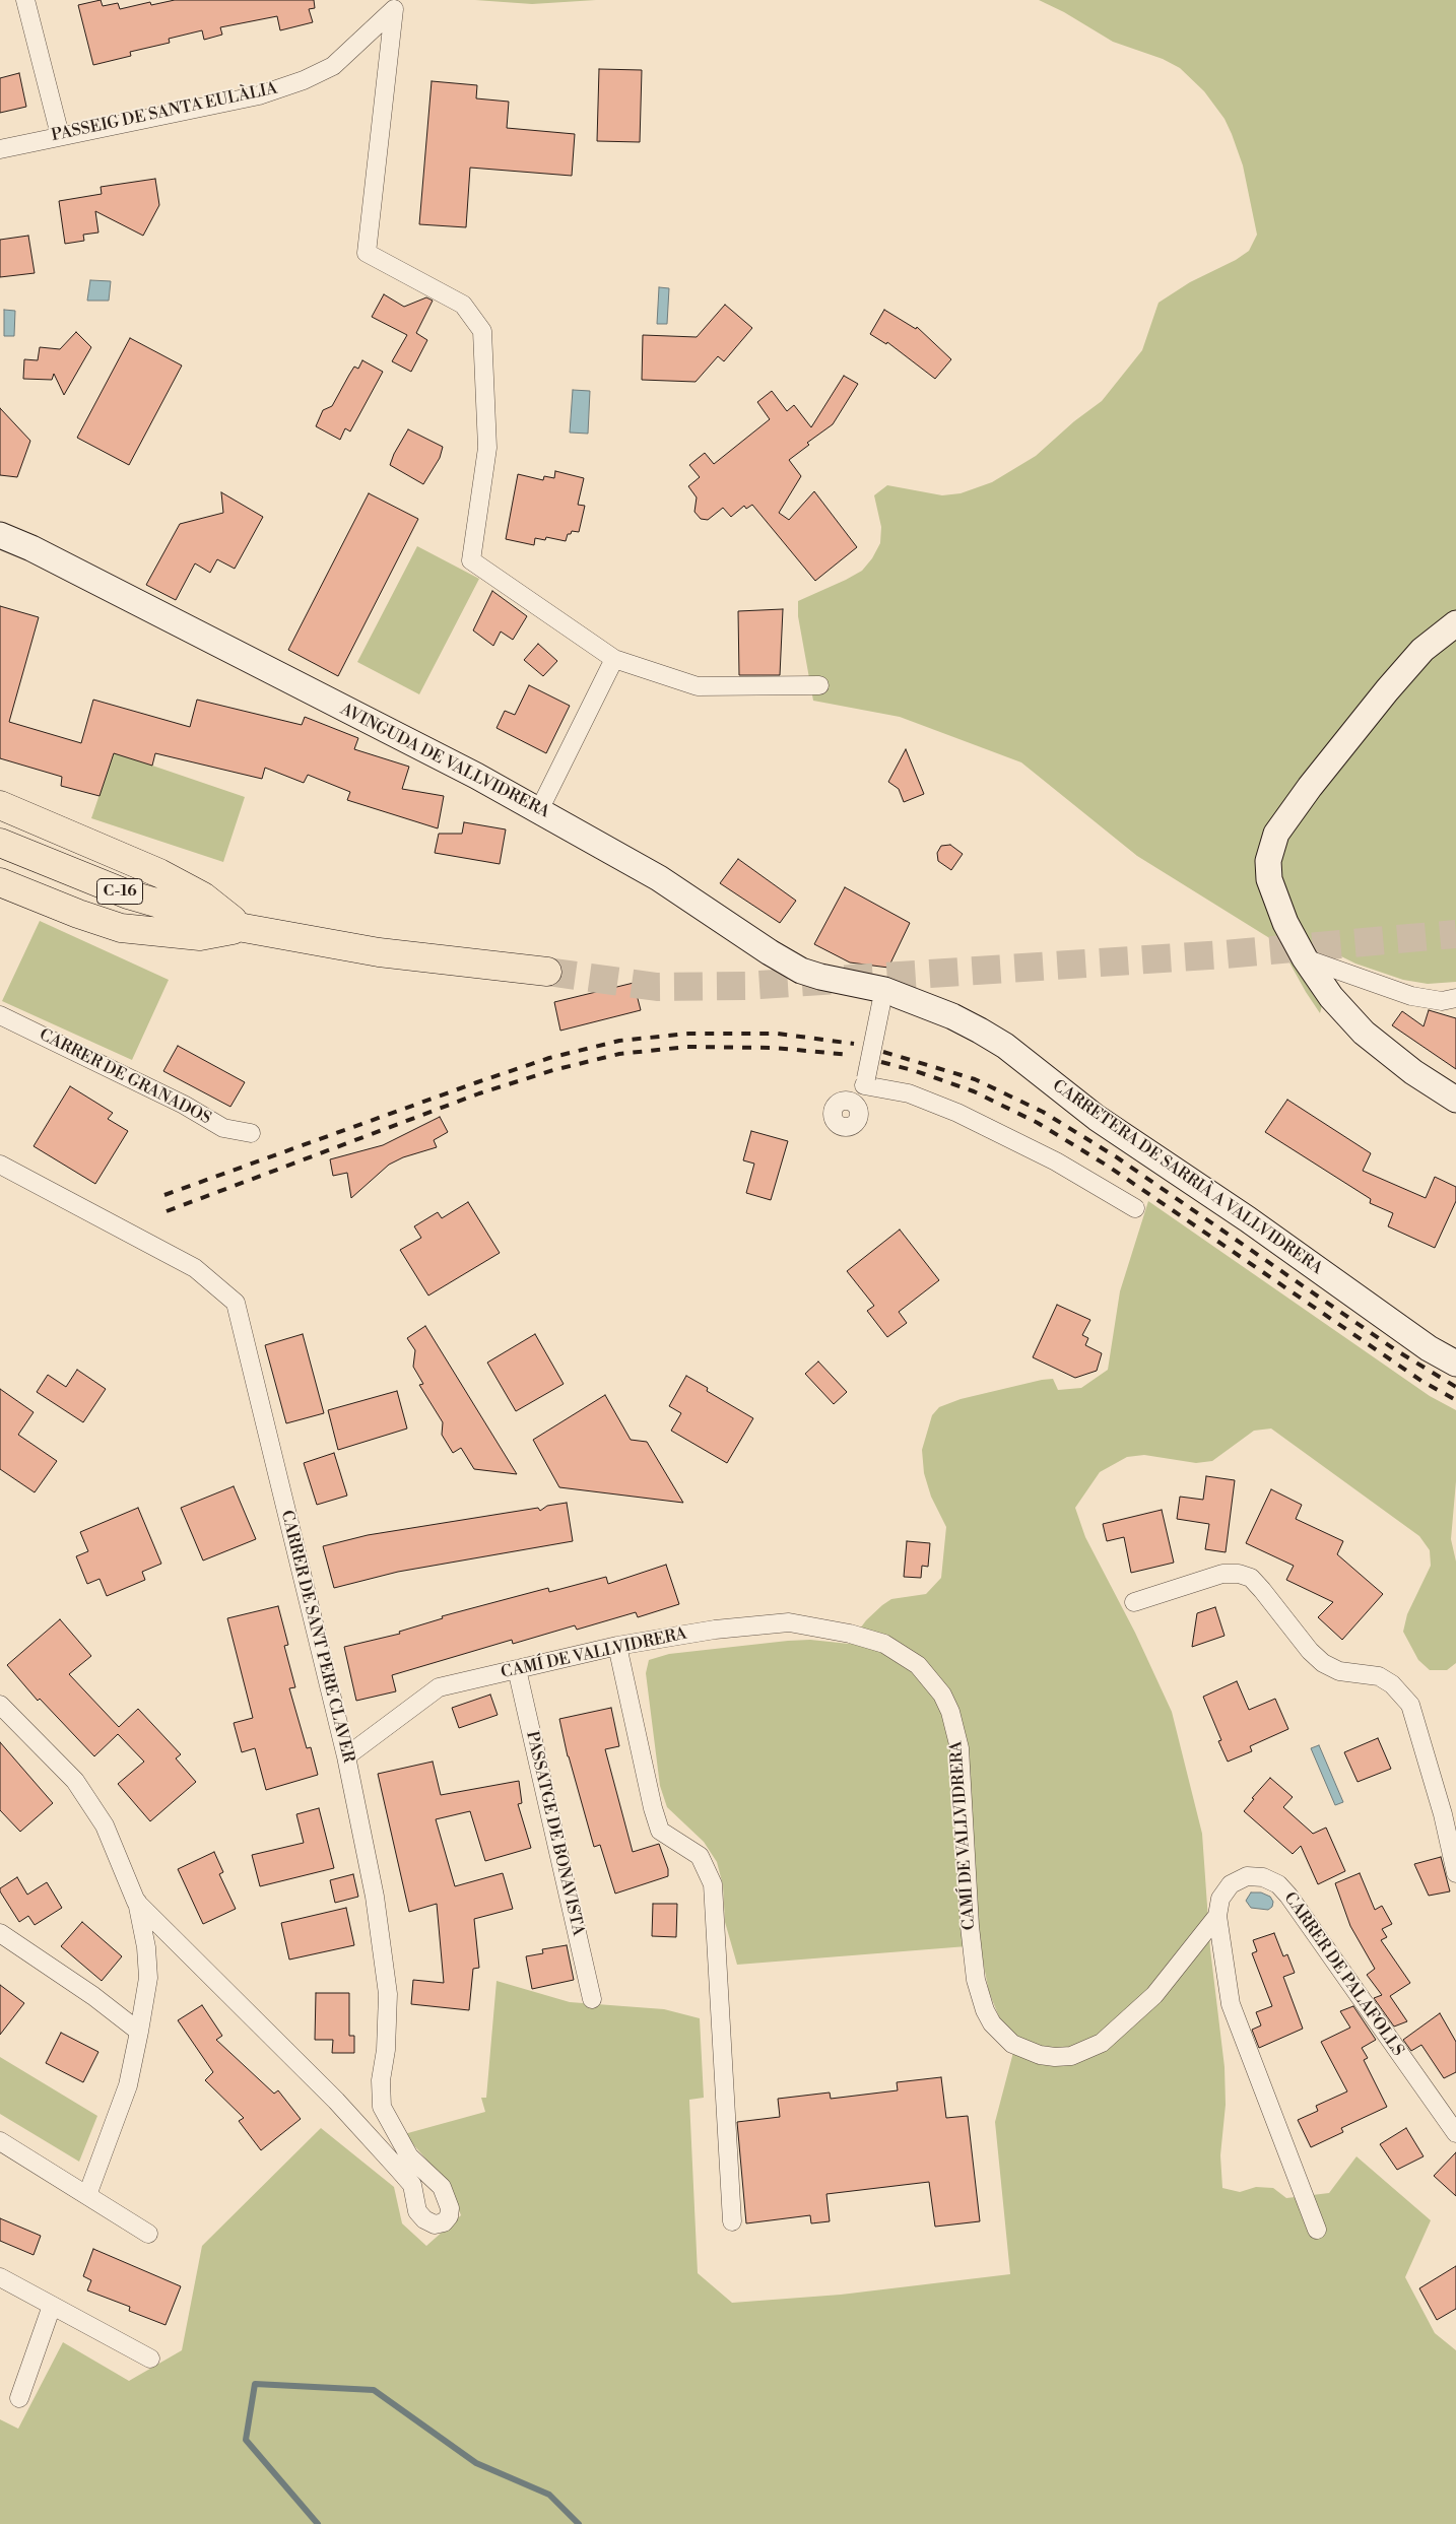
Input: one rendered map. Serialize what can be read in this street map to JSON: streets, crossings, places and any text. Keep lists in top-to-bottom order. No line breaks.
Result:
{"streets":{"highway":["C-16"],"main road":["AVINGUDA DE VALLVIDRERA","CARRETERA DE SARRIÀ A VALLVIDRERA"],"street":["PASSEIG DE SANTA EULÀLIA","CARRER DE GRANADOS","CARRER DE SANT PERE CLAVER","CAMÍ DE VALLVIDRERA","PASSATGE DE BONAVISTA","CARRER DE PALAFOLLS"]},"crossings":[["AVINGUDA DE VALLVIDRERA","CARRETERA DE SARRIÀ A VALLVIDRERA"],["CARRER DE SANT PERE CLAVER","CAMÍ DE VALLVIDRERA"],["CAMÍ DE VALLVIDRERA","PASSATGE DE BONAVISTA"],["CAMÍ DE VALLVIDRERA","CARRER DE PALAFOLLS"]]}
